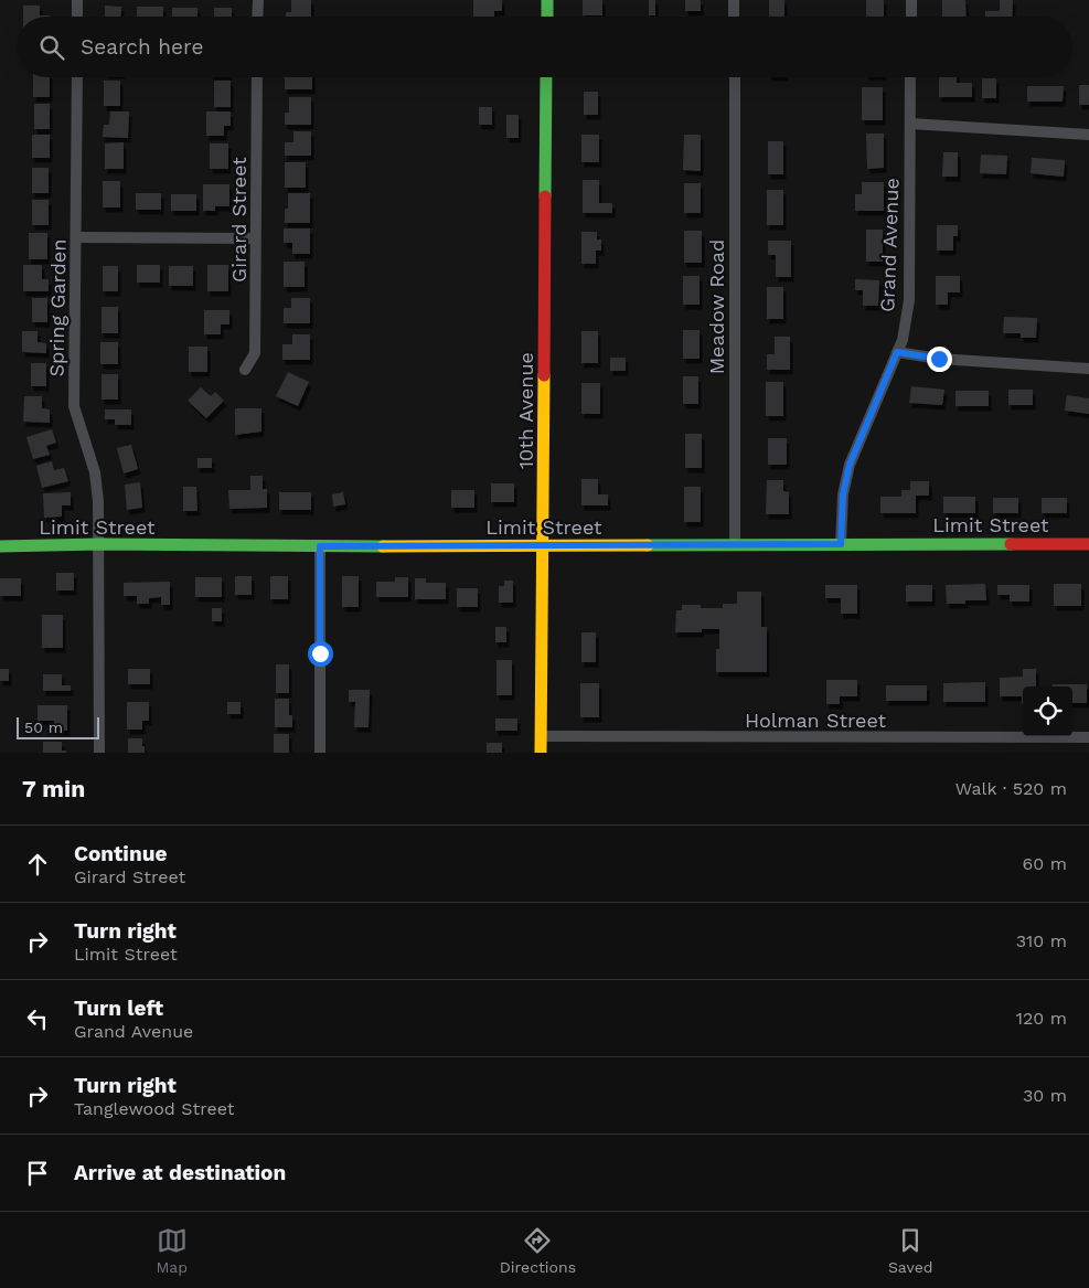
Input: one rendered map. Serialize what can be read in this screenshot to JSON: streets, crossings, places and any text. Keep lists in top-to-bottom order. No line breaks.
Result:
{"streets":{"street":["Girard Street","Grand Avenue","Meadow Road","Spring Garden","10th Avenue","Limit Street","Holman Street"]},"crossings":[["Grand Avenue","Limit Street"],["Meadow Road","Limit Street"],["Spring Garden","Limit Street"],["10th Avenue","Limit Street"],["10th Avenue","Holman Street"]],"scale_bar":"50 m","page":{"search":"Search here","scale":"50 m","heading":["7 min","Walk · 520 m"],"list":[["Continue","Girard Street","60 m"],["Turn right","Limit Street","310 m"],["Turn left","Grand Avenue","120 m"],["Turn right","Tanglewood Street","30 m"],"Arrive at destination"],"nav":["Map","Directions","Saved"]}}
